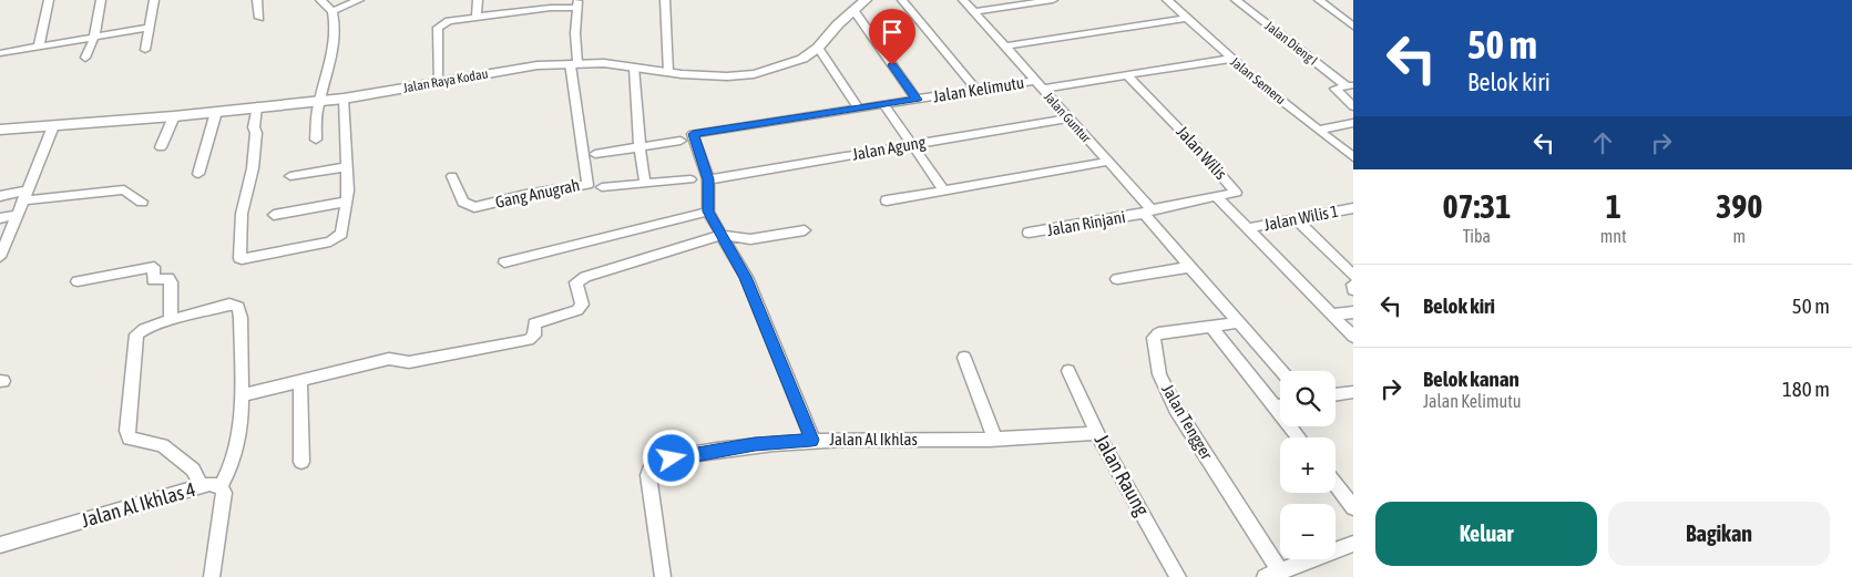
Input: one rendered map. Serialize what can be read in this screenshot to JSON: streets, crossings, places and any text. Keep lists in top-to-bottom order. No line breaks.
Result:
{"streets":{"street":["Jalan Dieng I","Jalan Raya Kodau","Jalan Semeru","Jalan Kelimutu","Jalan Guntur","Jalan Agung","Jalan Wilis","Gang Anugrah","Jalan Wilis 1","Jalan Rinjani","Jalan Tengger","Jalan Al Ikhlas","Jalan Raung","Jalan Al Ikhlas 4"]},"crossings":[["Jalan Raya Kodau","Gang Anugrah"],["Jalan Kelimutu","Jalan Guntur"],["Jalan Kelimutu","Jalan Agung"],["Jalan Guntur","Jalan Agung"],["Jalan Guntur","Jalan Wilis"],["Jalan Guntur","Jalan Rinjani"],["Jalan Guntur","Jalan Tengger"],["Jalan Wilis","Jalan Rinjani"],["Jalan Al Ikhlas","Jalan Raung"]],"page":{"turn":["50 m","Belok kiri"],"eta":["07:31","Tiba","1","mnt","390","m"],"list":[{"name":"Belok kiri","value":"50 m"},{"name":"Belok kanan","note":"Jalan Kelimutu","value":"180 m"}],"map_buttons":["+","−"],"buttons":["Keluar","Bagikan"]}}
